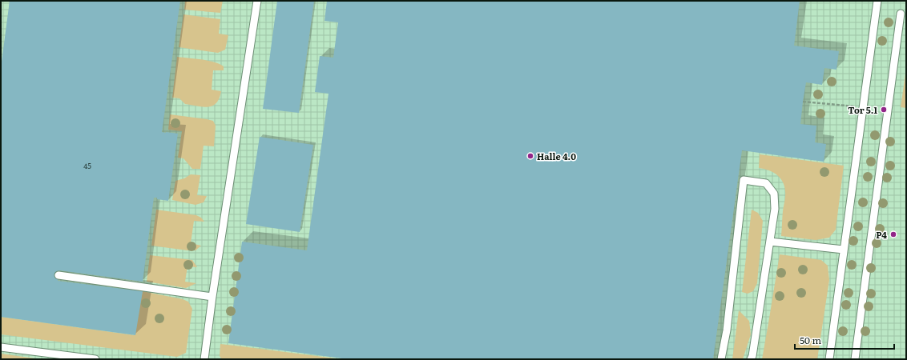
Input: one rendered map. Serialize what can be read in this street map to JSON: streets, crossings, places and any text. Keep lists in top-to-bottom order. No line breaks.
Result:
{"places":["Tor 5.1","Halle 4.0","P4"],"house_numbers":["45"],"scale_bar":"50 m"}
